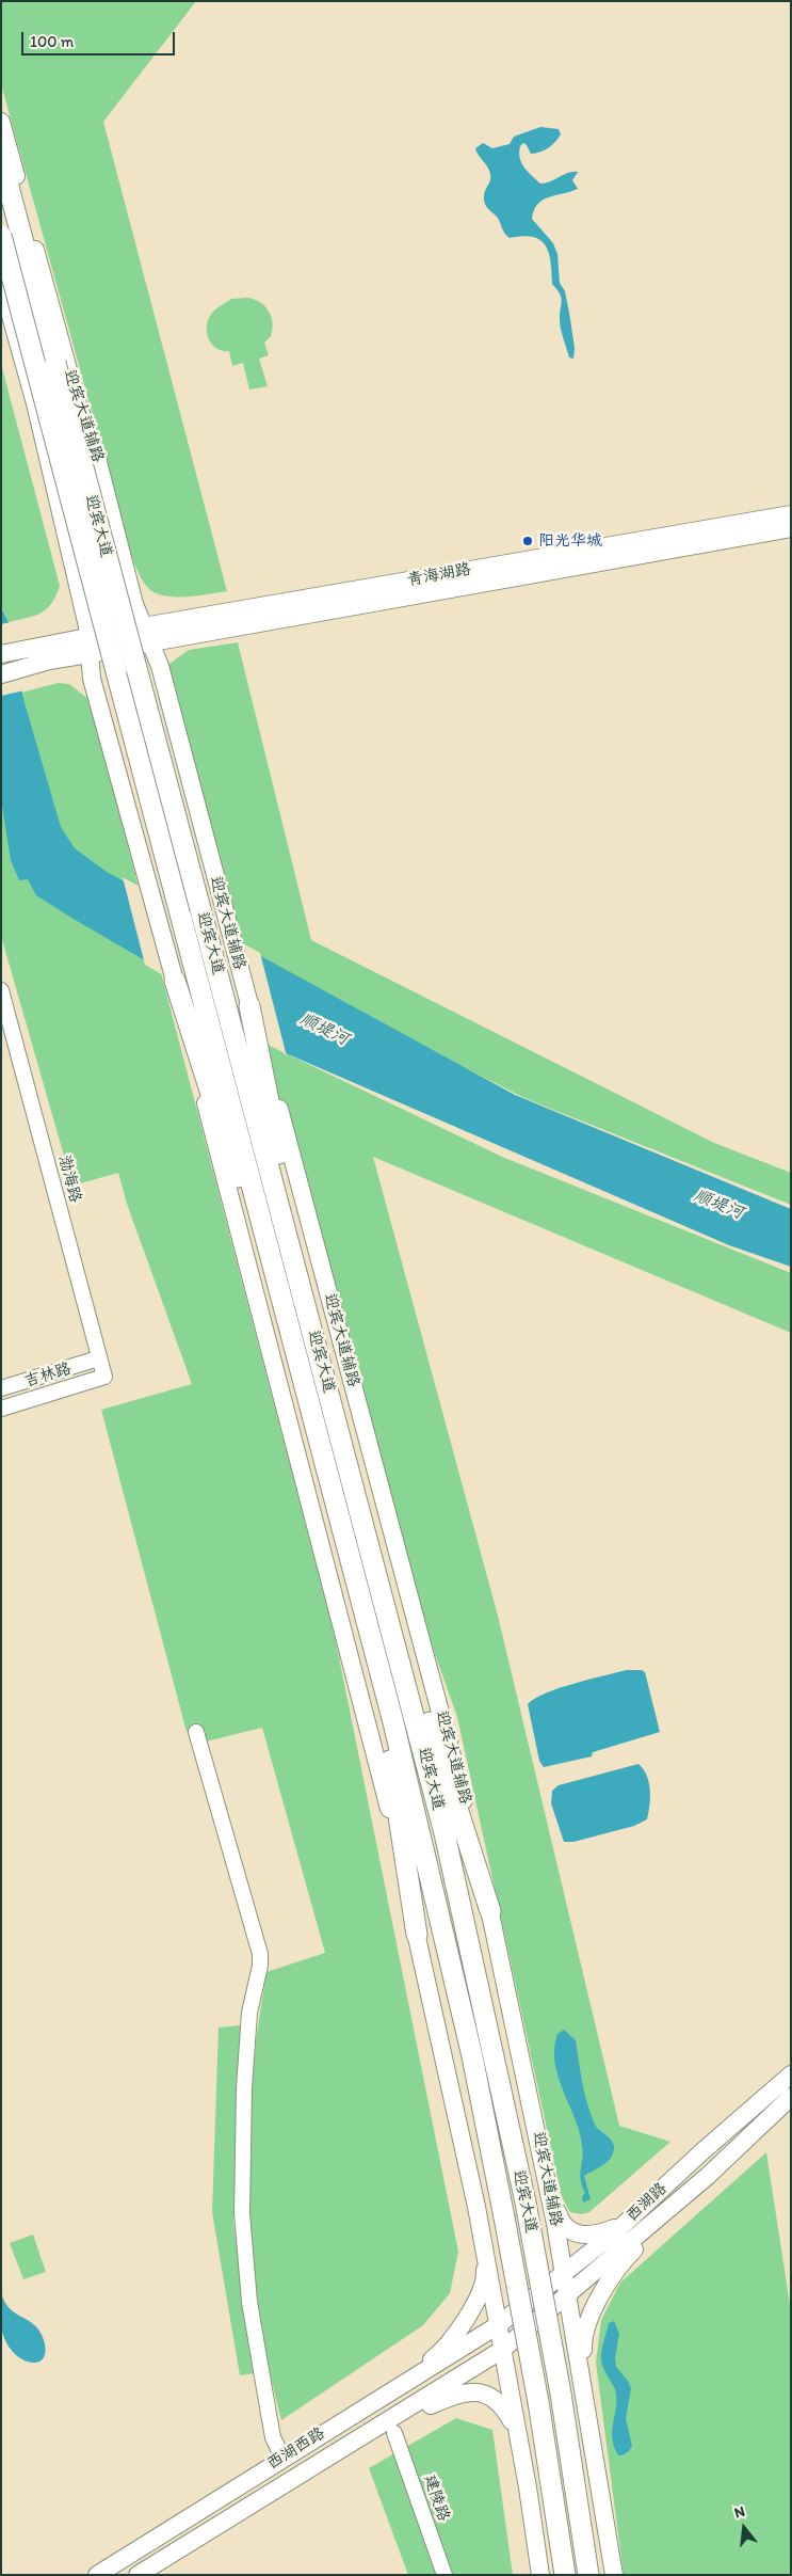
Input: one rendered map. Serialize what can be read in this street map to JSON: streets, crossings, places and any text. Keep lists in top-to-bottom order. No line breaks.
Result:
{"streets":{"highway":["迎宾大道"],"main road":["迎宾大道辅路","青海湖路","西湖路","西湖西路"],"street":["渤海路","吉林路","建陵路"]},"crossings":[["迎宾大道辅路","青海湖路"],["迎宾大道辅路","西湖路"],["渤海路","吉林路"],["西湖路","西湖西路"]],"water":["顺堤河"],"places":["阳光华城"],"scale_bar":"100 m","north":"top"}
